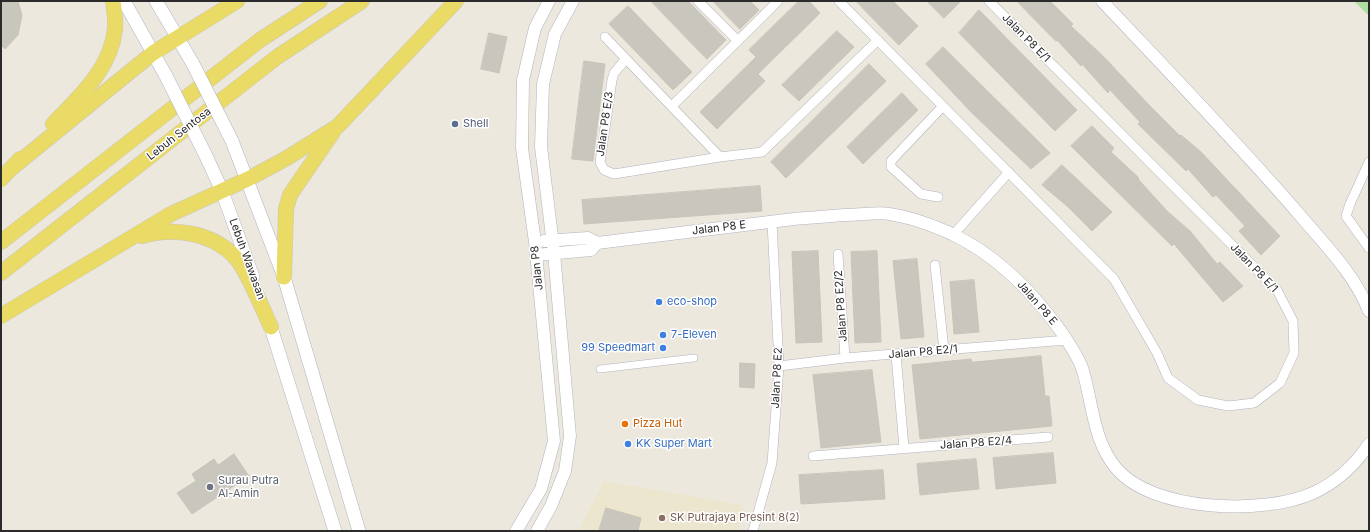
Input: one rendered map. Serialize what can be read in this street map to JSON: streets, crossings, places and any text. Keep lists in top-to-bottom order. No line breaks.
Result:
{"streets":{"main road":["Lebuh Sentosa","Lebuh Wawasan"],"street":["Jalan P8 E/1","Jalan P8 E/3","Jalan P8 E","Jalan P8","Jalan P8 E2/2","Jalan P8 E2/1","Jalan P8 E2","Jalan P8 E2/4"]},"crossings":[["Jalan P8 E/1","Jalan P8 E/3"],["Jalan P8 E","Jalan P8 E2/1"],["Jalan P8 E","Jalan P8 E2"],["Jalan P8 E2/2","Jalan P8 E2/1"],["Jalan P8 E2/1","Jalan P8 E2"]],"places":["Shell","eco-shop","7-Eleven","99 Speedmart","Pizza Hut","KK Super Mart","Surau Putra Al-Amin","SK Putrajaya Presint 8(2)"]}
